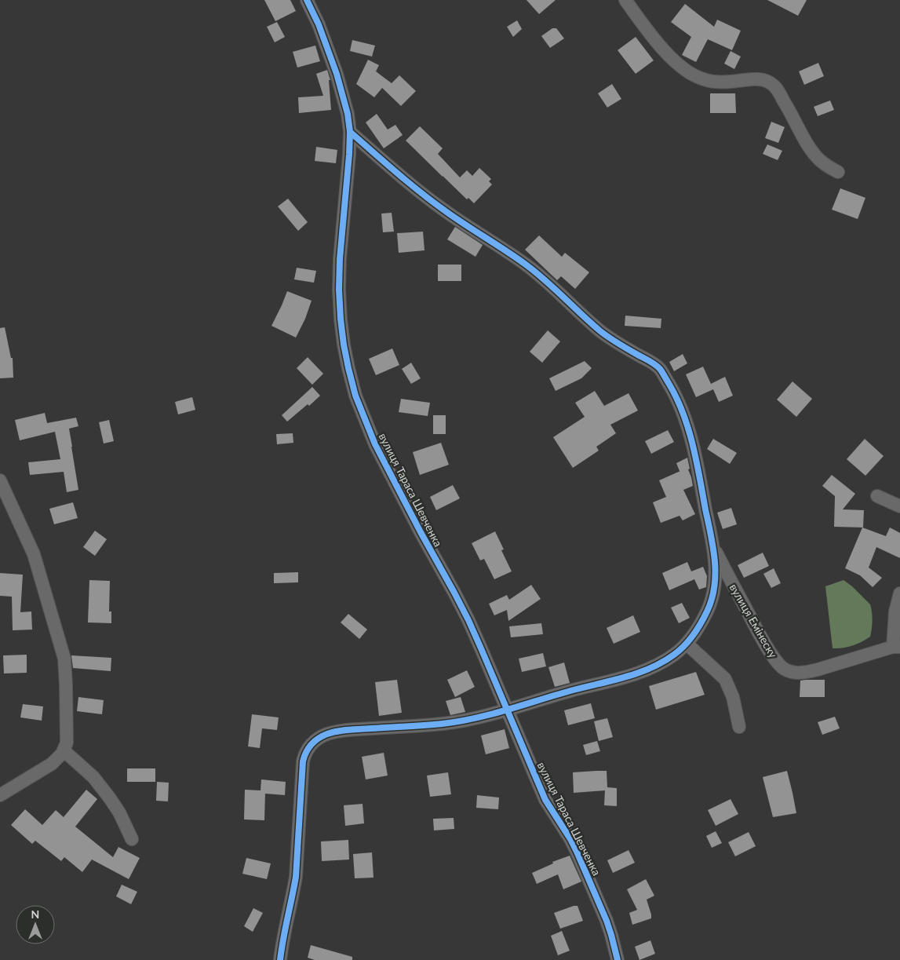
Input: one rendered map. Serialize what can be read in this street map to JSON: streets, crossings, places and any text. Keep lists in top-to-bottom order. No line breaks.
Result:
{"streets":{"street":["вулиця Тараса Шевченка","вулиця Емінеску"]},"north":"top"}
